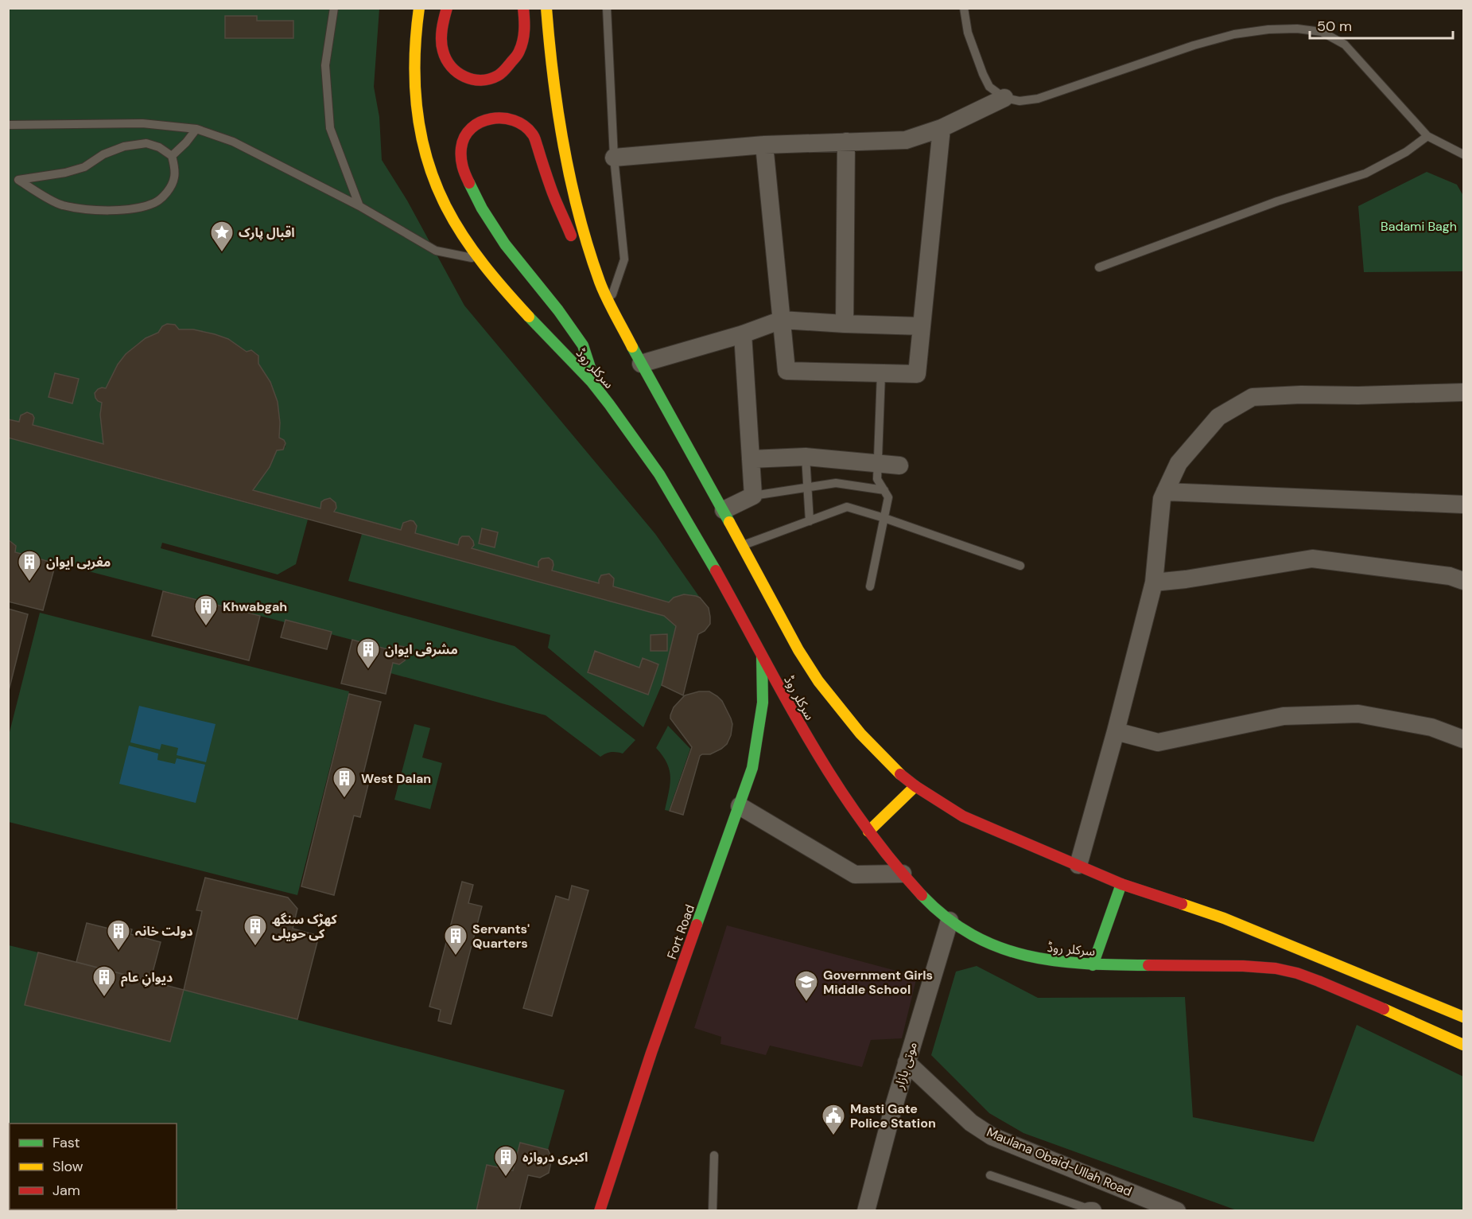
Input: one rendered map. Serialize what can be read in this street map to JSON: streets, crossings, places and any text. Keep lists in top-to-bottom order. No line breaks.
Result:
{"streets":{"main road":["سرکلر روڈ","Fort Road"],"street":["موتی بازار","Maulana Obaid-Ullah Road"]},"crossings":[["سرکلر روڈ","Fort Road"],["سرکلر روڈ","موتی بازار"],["موتی بازار","Maulana Obaid-Ullah Road"]],"parks":["Badami Bagh"],"places":{"place":["اقبال پارک"],"building":["مغربی ایوان","Khwabgah","مشرقی ایوان","West Dalan","کھڑک سنگھ کی حویلی","دولت خانہ","Servants' Quarters","دیوانِ عام","اکبری دروازہ"],"school or university":["Government Girls Middle School"],"public building":["Masti Gate Police Station"]},"legend":["Fast","Slow","Jam"],"scale_bar":"50 m"}
